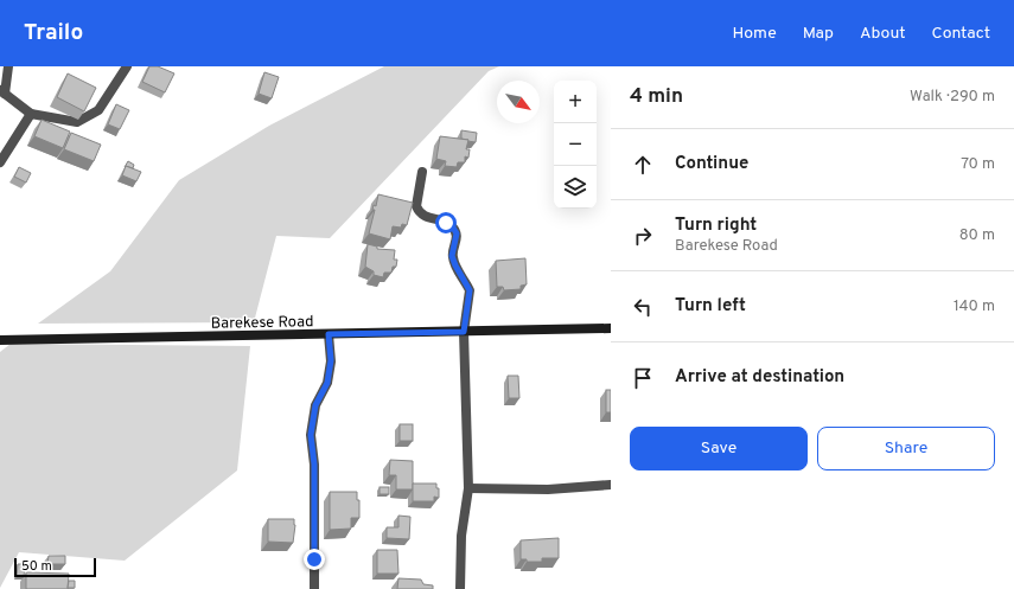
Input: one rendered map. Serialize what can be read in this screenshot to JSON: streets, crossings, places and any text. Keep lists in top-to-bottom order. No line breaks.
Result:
{"streets":{"main road":["Barekese Road"]},"scale_bar":"50 m","north":"bottom right","page":{"header":"Trailo","nav":["Home","Map","About","Contact"],"heading":["4 min","Walk · 290 m"],"map_buttons":["+","−"],"list":[["Continue","70 m"],["Turn right","Barekese Road","80 m"],["Turn left","140 m"],"Arrive at destination"],"buttons":["Save","Share"],"scale":"50 m"}}
